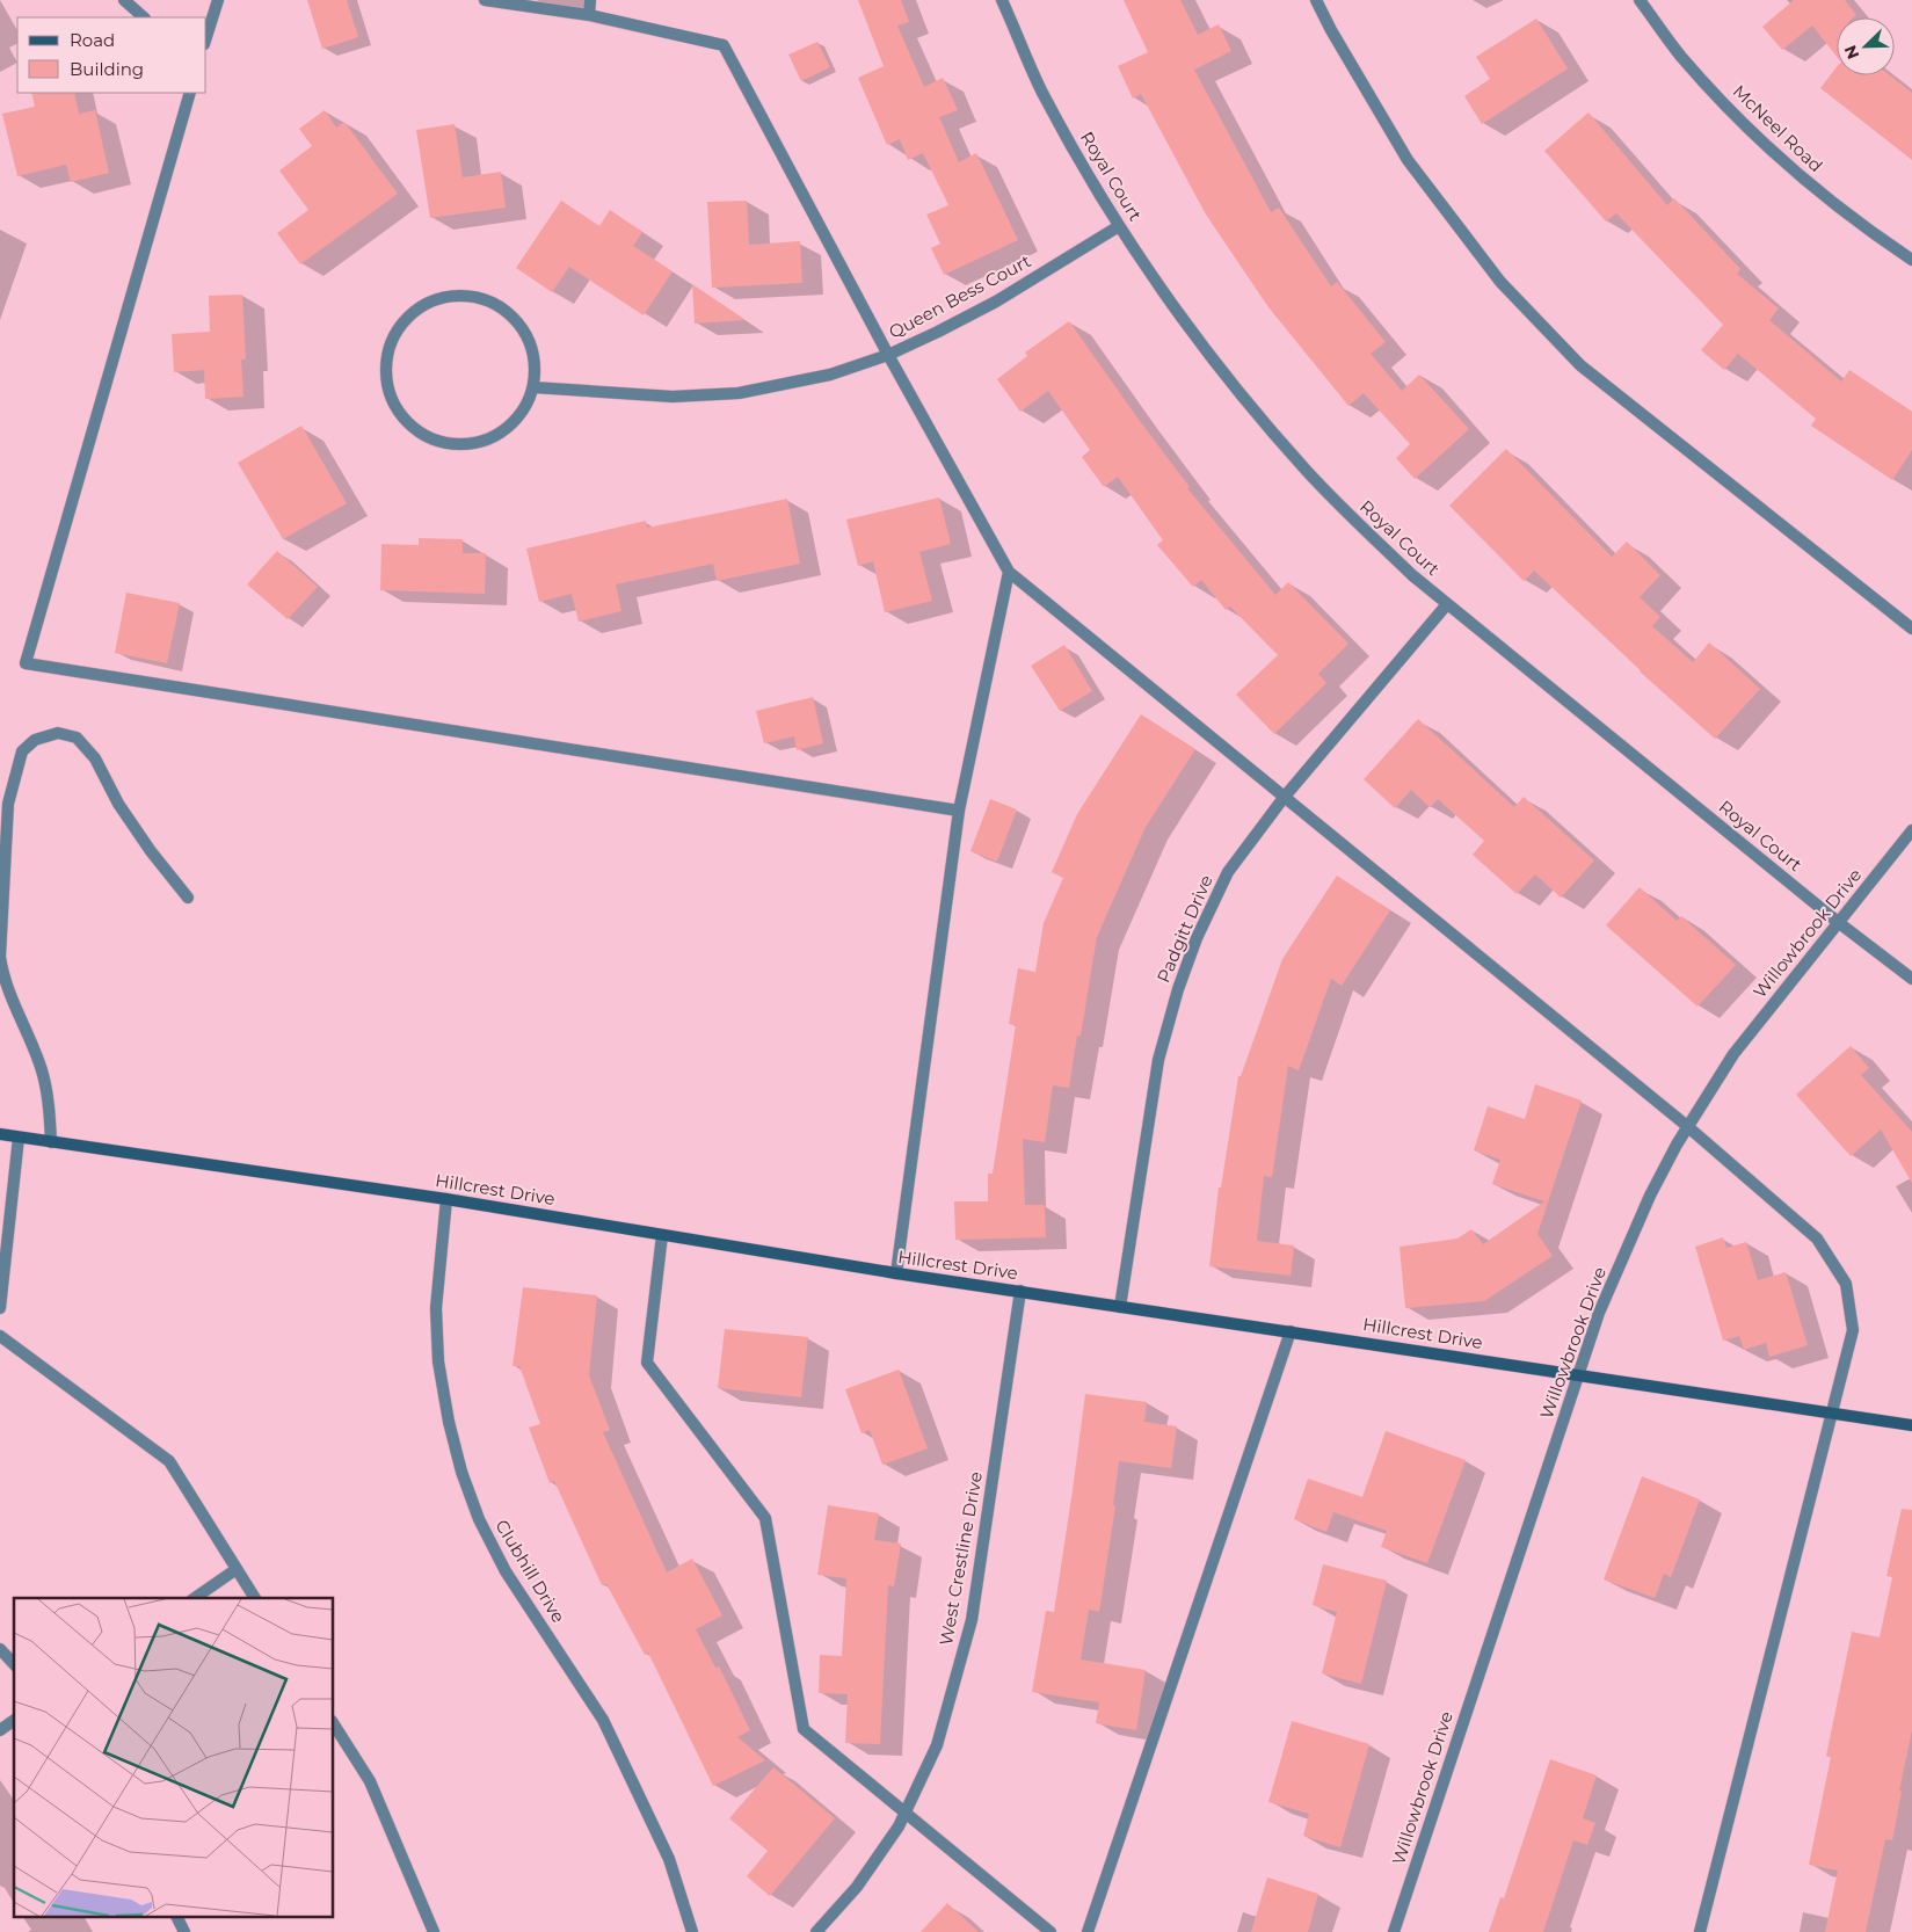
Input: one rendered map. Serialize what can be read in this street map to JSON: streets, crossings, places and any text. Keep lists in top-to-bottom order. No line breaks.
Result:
{"streets":{"street":["McNeel Road","Royal Court","Queen Bess Court","Padgitt Drive","Willowbrook Drive","Hillcrest Drive","West Crestline Drive","Clubhill Drive"]},"crossings":[["Royal Court","Queen Bess Court"],["Royal Court","Padgitt Drive"],["Royal Court","Willowbrook Drive"],["Padgitt Drive","Hillcrest Drive"],["Willowbrook Drive","Hillcrest Drive"],["Hillcrest Drive","West Crestline Drive"],["Hillcrest Drive","Clubhill Drive"]],"legend":["Road","Building"],"north":"bottom left"}
